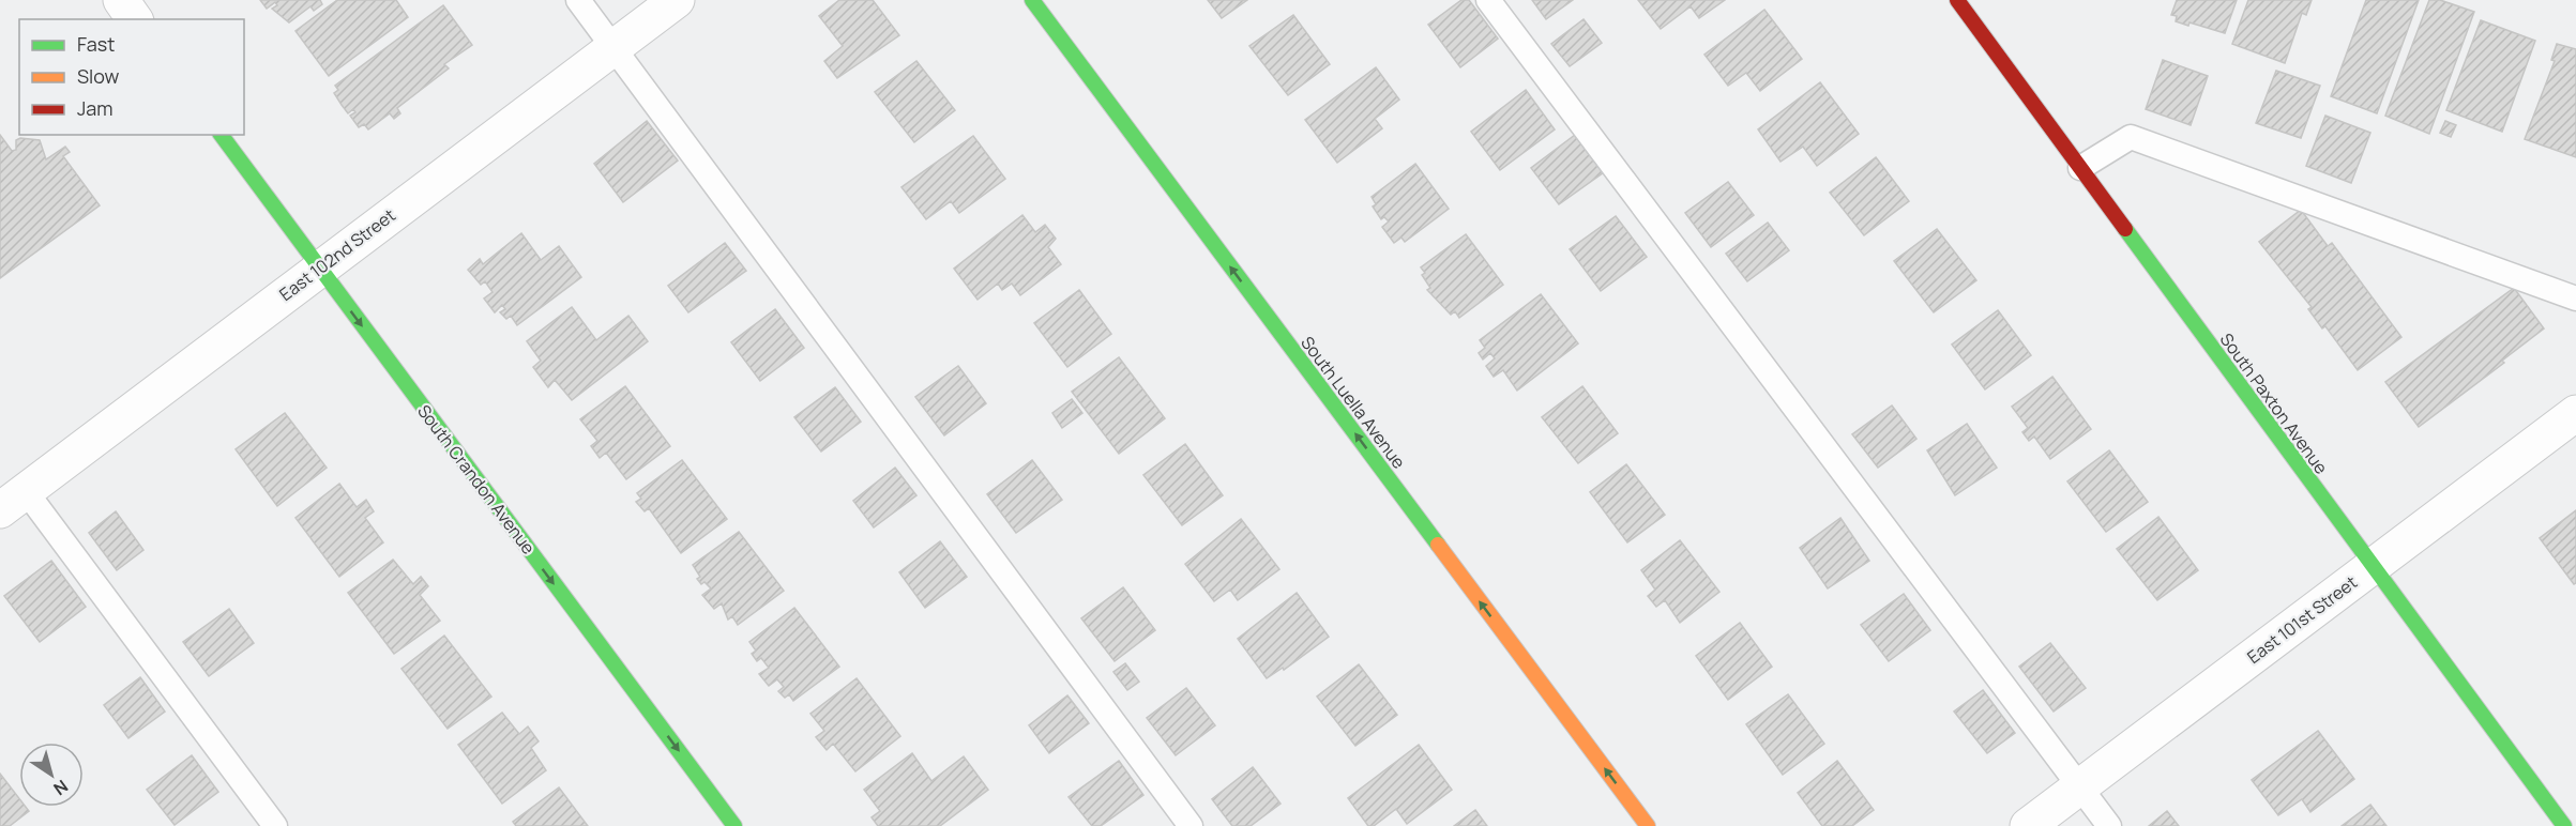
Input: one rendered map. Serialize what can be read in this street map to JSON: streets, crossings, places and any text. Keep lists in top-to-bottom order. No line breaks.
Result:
{"streets":{"street":["East 102nd Street","South Luella Avenue","South Paxton Avenue","South Crandon Avenue","East 101st Street"]},"crossings":[["East 102nd Street","South Crandon Avenue"],["South Paxton Avenue","East 101st Street"]],"one_way":["South Luella Avenue","South Crandon Avenue"],"legend":["Fast","Slow","Jam"],"north":"bottom right"}
